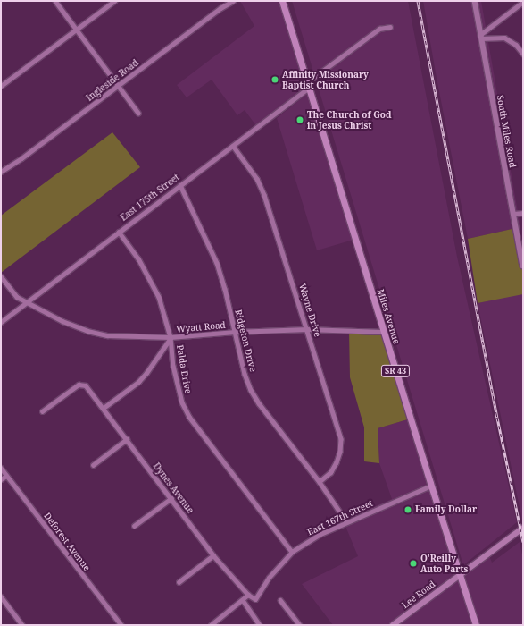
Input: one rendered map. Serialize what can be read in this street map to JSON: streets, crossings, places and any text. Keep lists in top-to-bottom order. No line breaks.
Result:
{"streets":{"main road":["Miles Avenue","SR 43","Lee Road"],"street":["Ingleside Road","South Miles Road","East 175th Street","Wayne Drive","Wyatt Road","Ridgeton Drive","Palda Drive","Dynes Avenue","East 167th Street","Deforest Avenue"]},"crossings":[["East 175th Street","Wayne Drive"],["East 175th Street","Miles Avenue"],["East 175th Street","Wyatt Road"],["East 175th Street","Ridgeton Drive"],["East 175th Street","Palda Drive"],["Wayne Drive","Wyatt Road"],["Wayne Drive","Ridgeton Drive"],["Miles Avenue","Wyatt Road"],["Miles Avenue","East 167th Street"],["Miles Avenue","Lee Road"],["Wyatt Road","Ridgeton Drive"],["Wyatt Road","Palda Drive"],["Ridgeton Drive","East 167th Street"],["Palda Drive","East 167th Street"],["Dynes Avenue","East 167th Street"]],"places":["Affinity Missionary Baptist Church","The Church of God in Jesus Christ","Family Dollar","O'Reilly Auto Parts"]}
